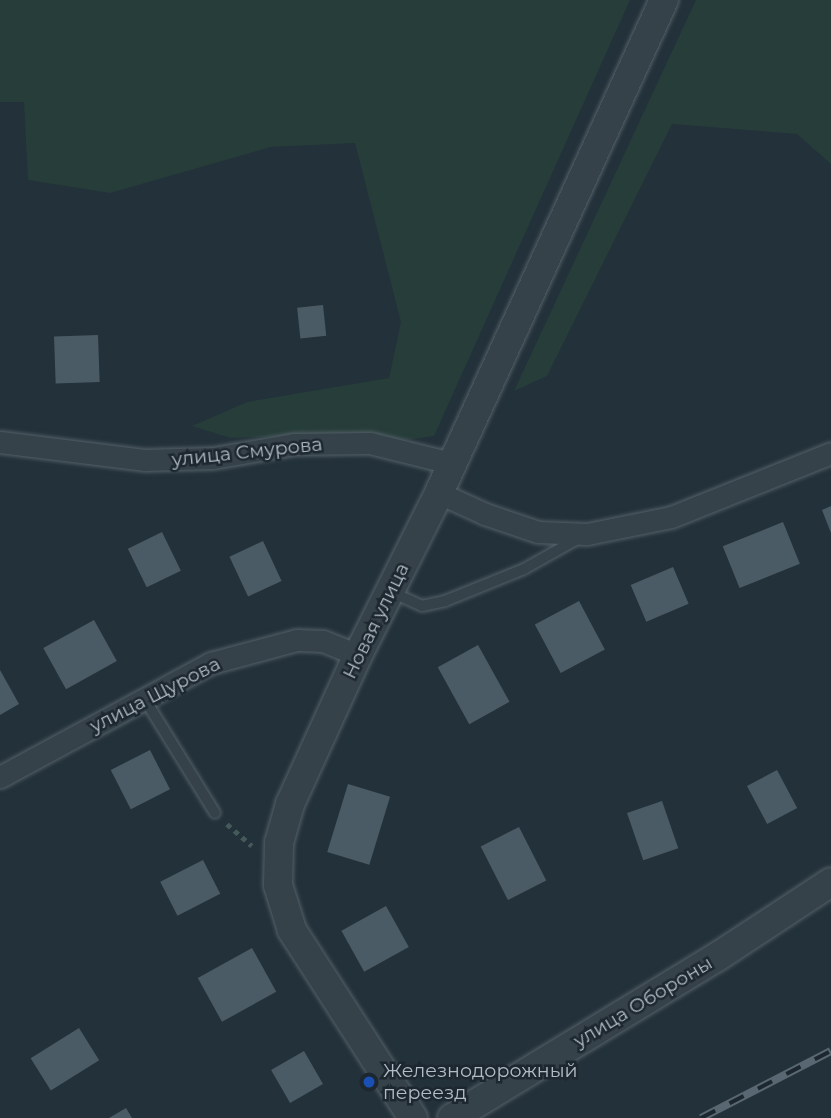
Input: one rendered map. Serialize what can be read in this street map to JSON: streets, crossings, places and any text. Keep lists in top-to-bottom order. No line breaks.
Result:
{"streets":{"street":["улица Смурова","Новая улица","улица Щурова","улица Обороны"]},"crossings":[["улица Смурова","Новая улица"],["Новая улица","улица Щурова"]],"places":["Железнодорожный переезд"]}
